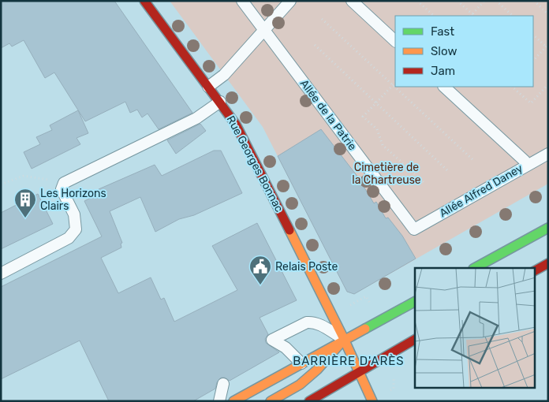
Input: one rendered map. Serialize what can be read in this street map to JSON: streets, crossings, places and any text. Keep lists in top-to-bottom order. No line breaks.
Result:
{"streets":{"main road":["Rue Georges Bonnac"],"lane":["Allée de la Patrie","Allée Alfred Daney"]},"crossings":[["Allée de la Patrie","Allée Alfred Daney"]],"districts":["BARRIÈRE D'ARÈS"],"parks":["Cimetière de la Chartreuse"],"places":{"building":["Les Horizons Clairs"],"public building":["Relais Poste"]},"legend":["Fast","Slow","Jam"]}
